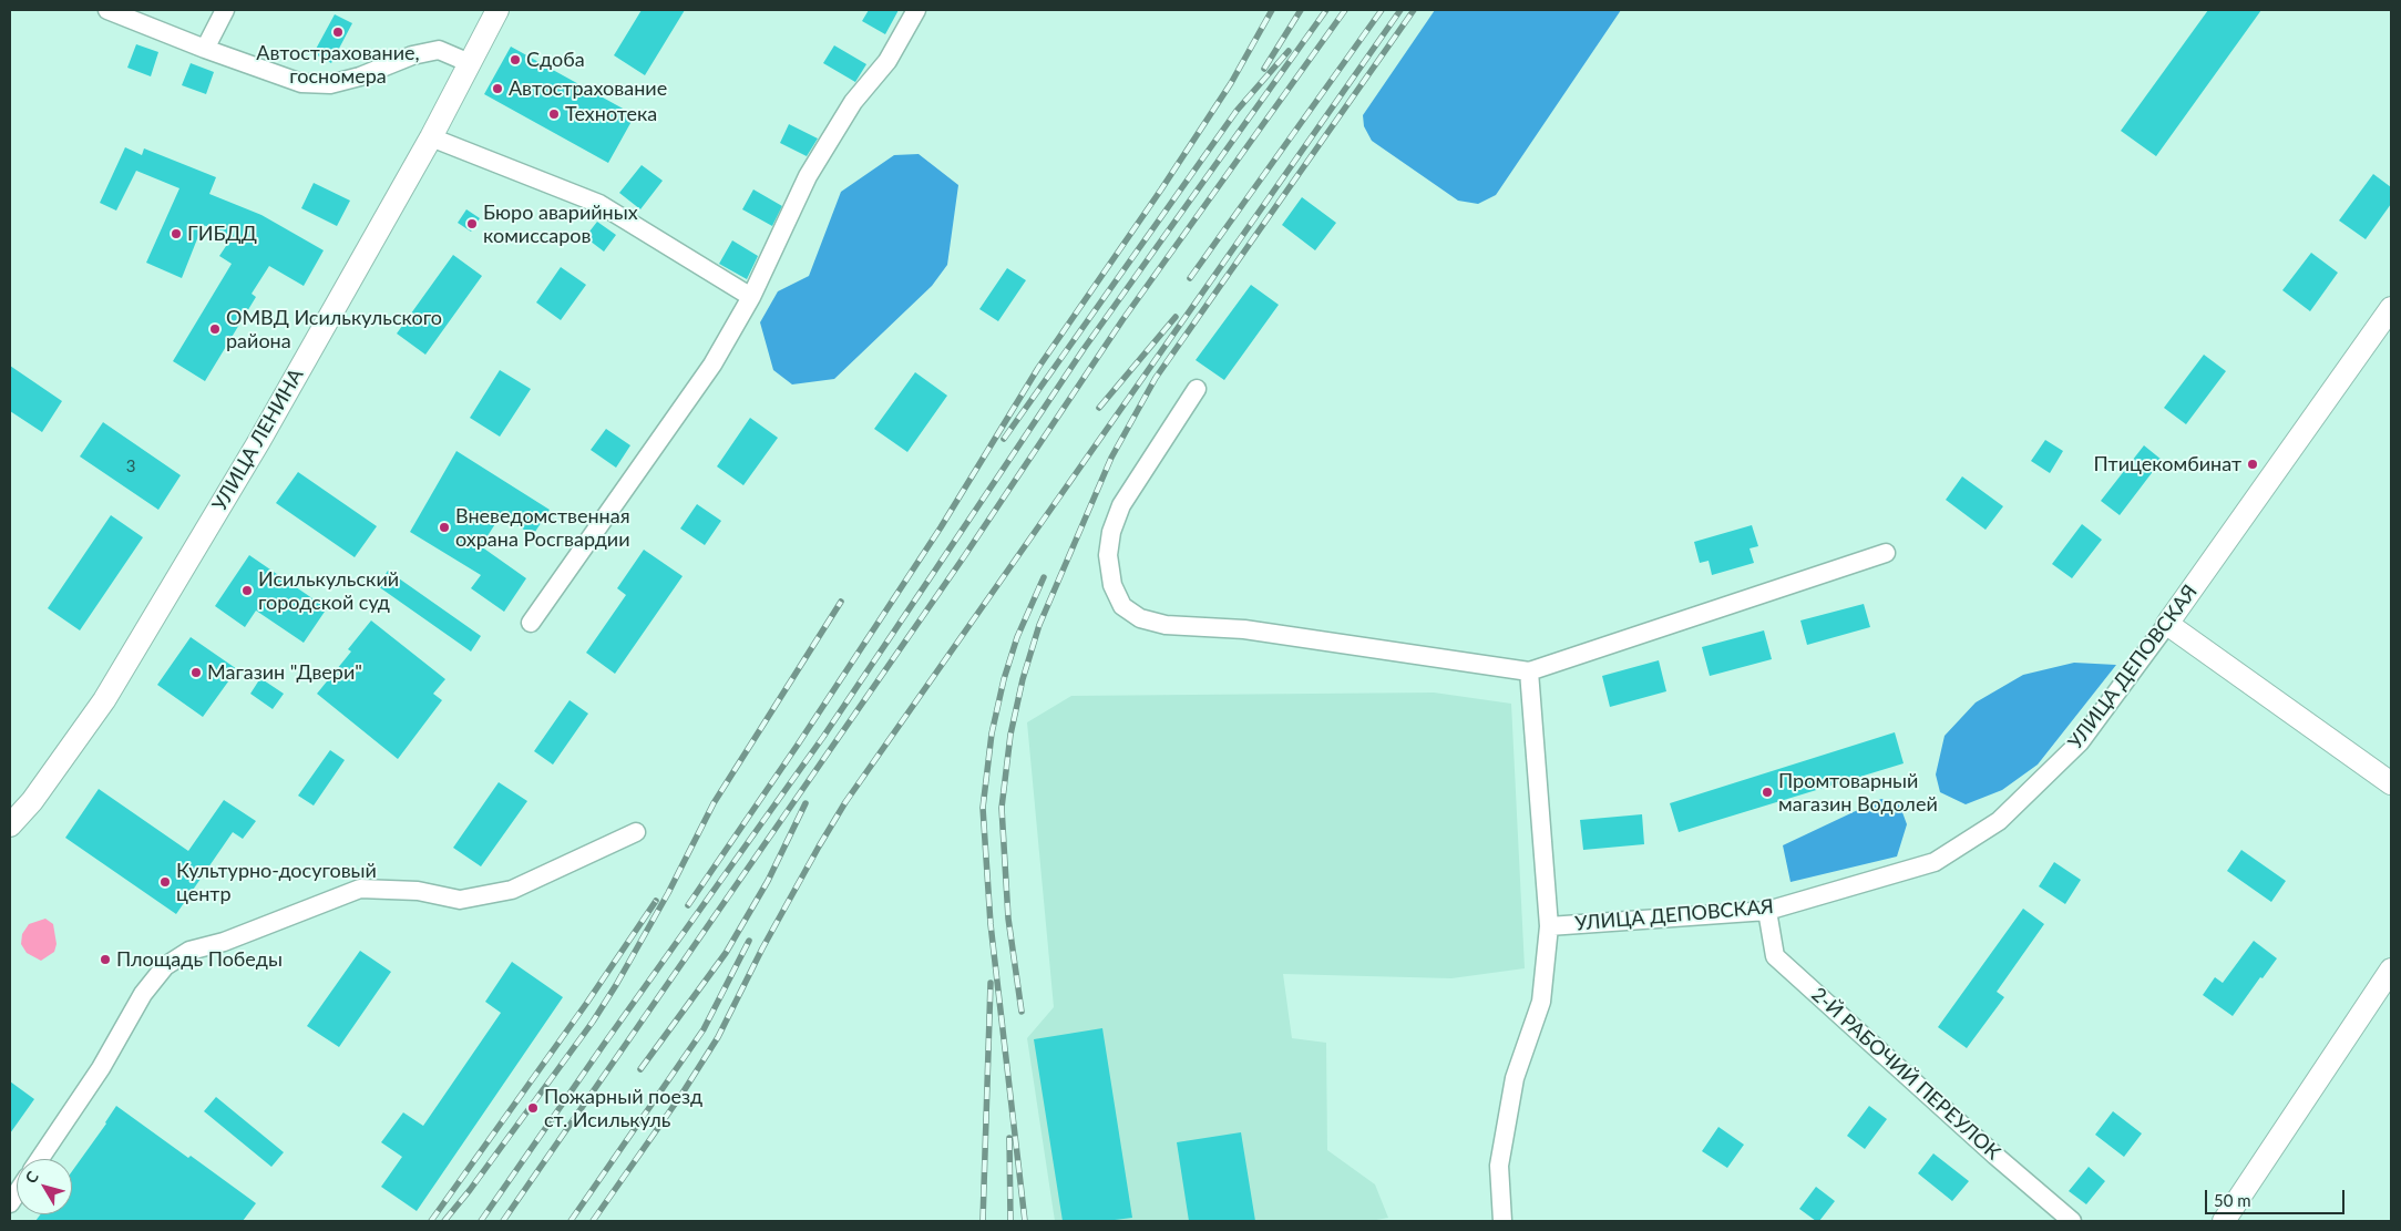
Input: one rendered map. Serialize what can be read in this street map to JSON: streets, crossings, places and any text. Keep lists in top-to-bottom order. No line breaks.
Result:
{"streets":{"street":["УЛИЦА ЛЕНИНА","УЛИЦА ДЕПОВСКАЯ","2-Й РАБОЧИЙ ПЕРЕУЛОК"]},"crossings":[["УЛИЦА ДЕПОВСКАЯ","2-Й РАБОЧИЙ ПЕРЕУЛОК"]],"places":["Автострахование, госномера","Сдоба","Автострахование","Технотека","Бюро аварийных комиссаров","ГИБДД","ОМВД Исилькульского района","Птицекомбинат","Вневедомственная охрана Росгвардии","Исилькульский городской суд","Магазин \"Двери\"","Промтоварный магазин Водолей","Культурно-досуговый центр","Площадь Победы","Пожарный поезд ст. Исилькуль"],"house_numbers":["3"],"scale_bar":"50 m","north":"top left"}
